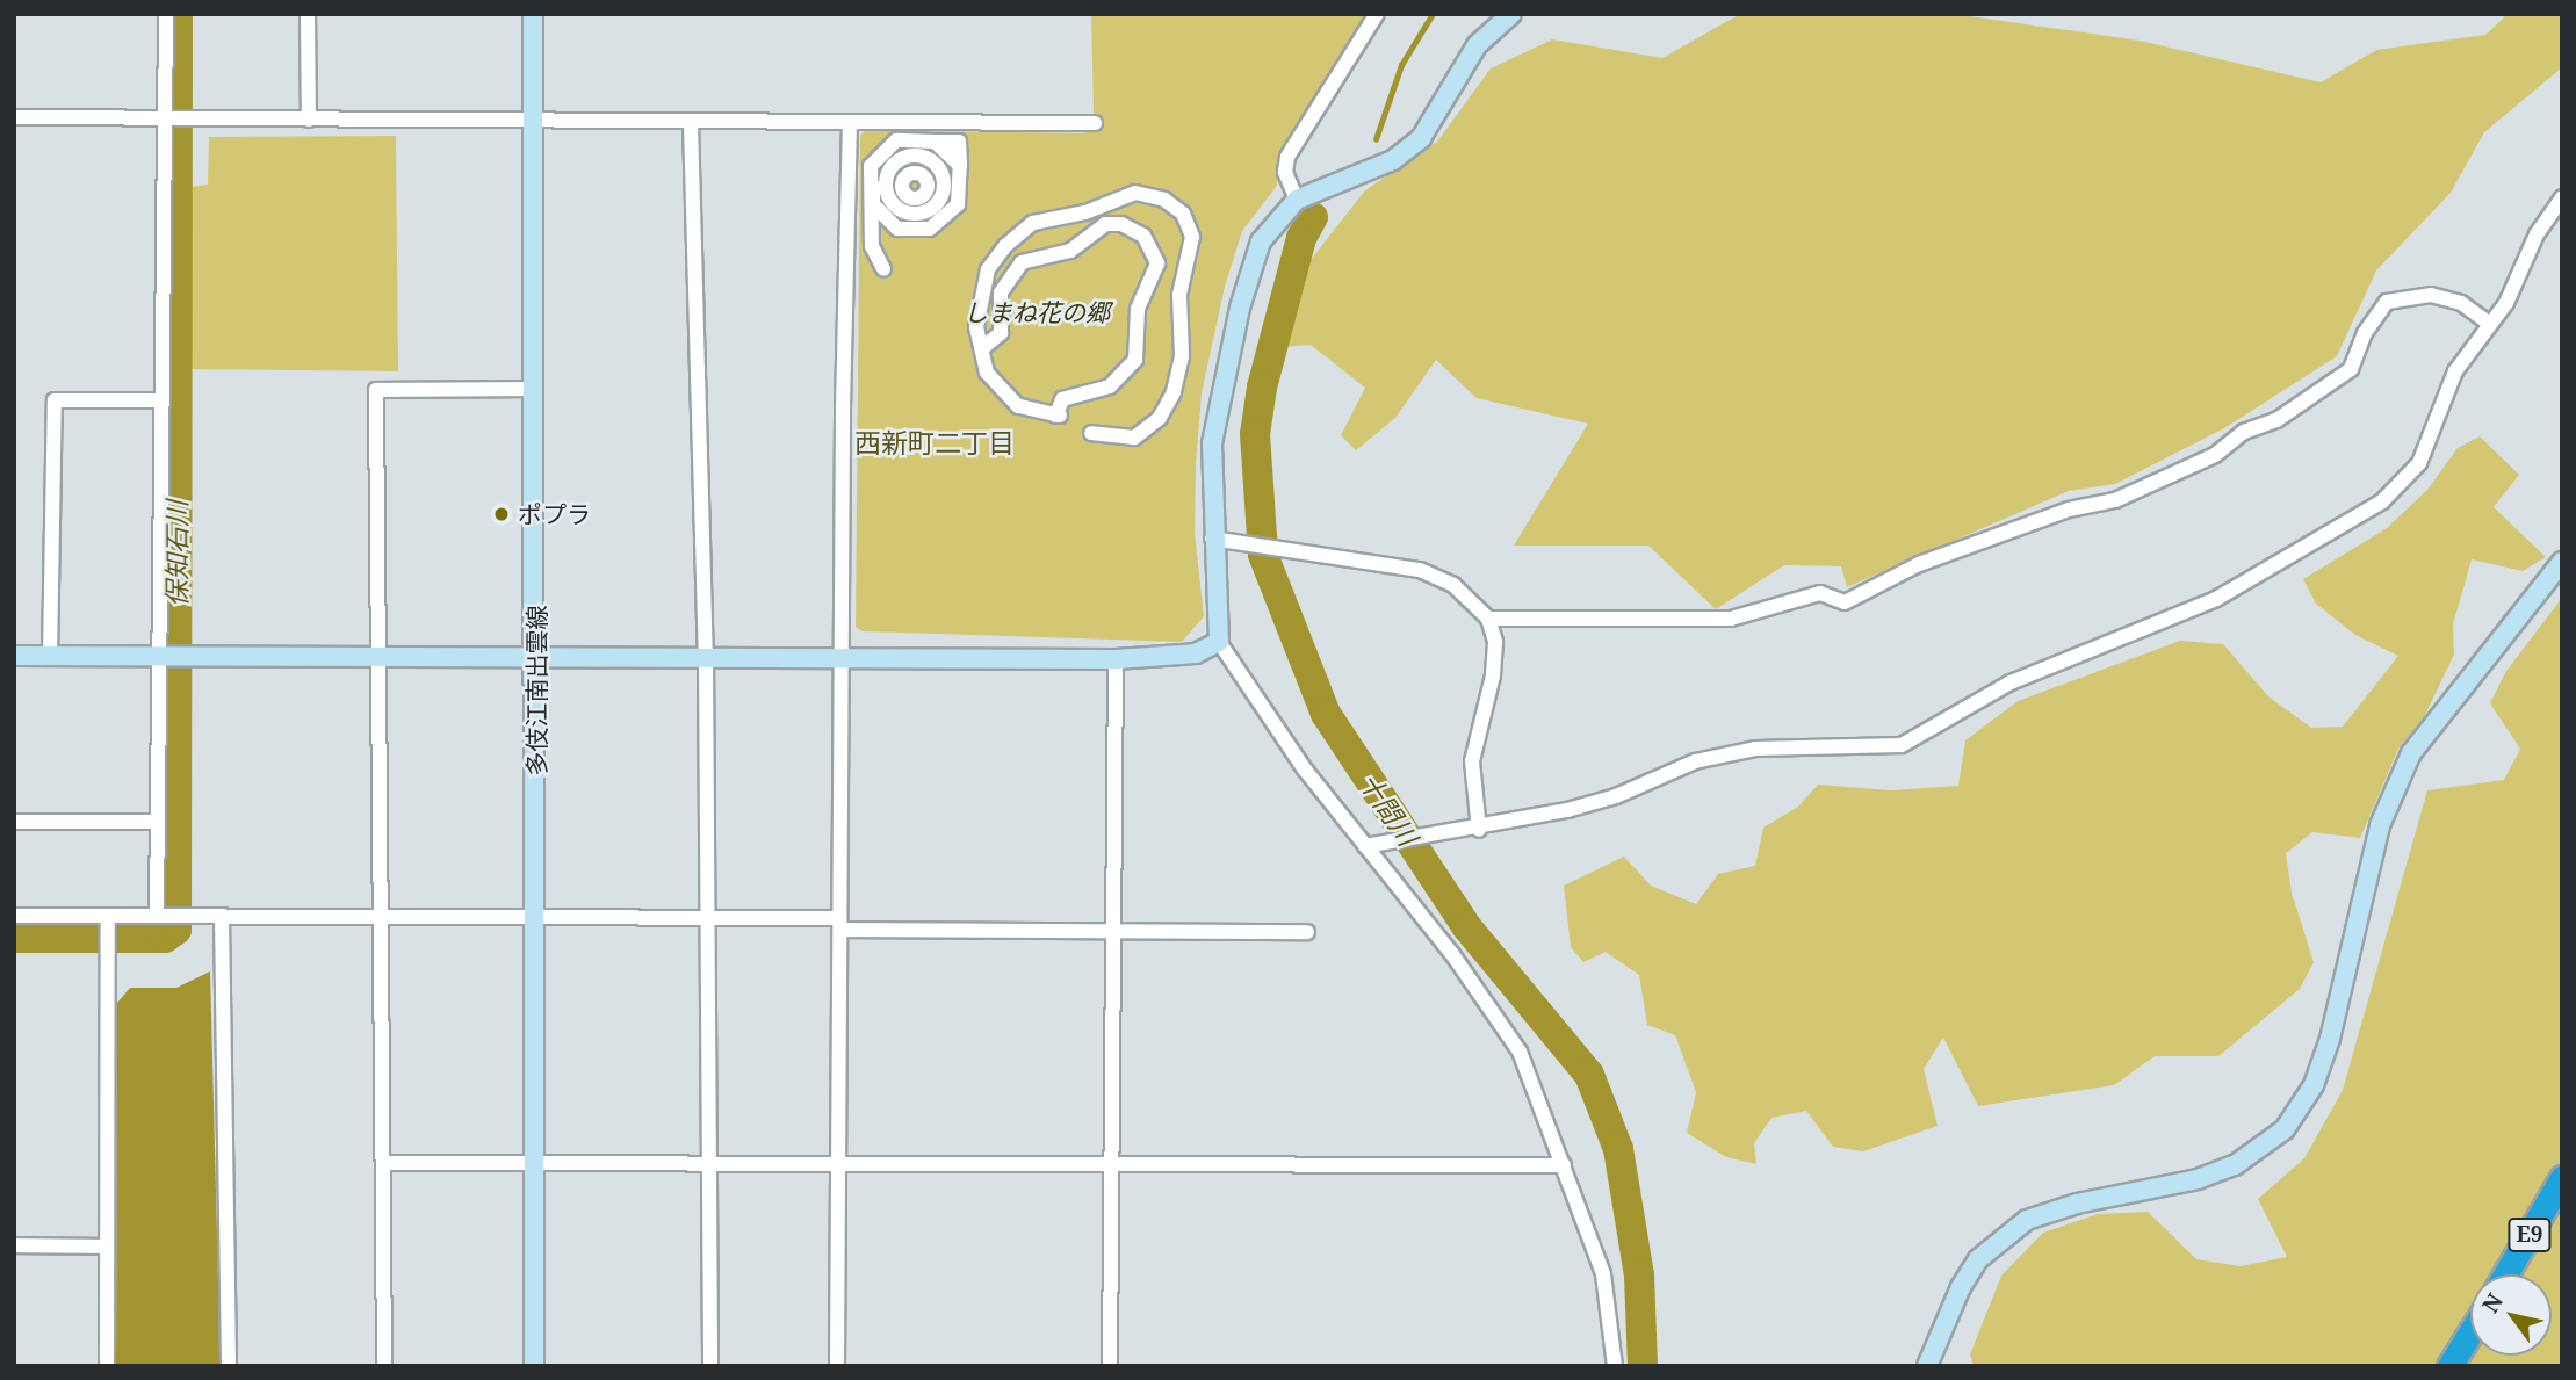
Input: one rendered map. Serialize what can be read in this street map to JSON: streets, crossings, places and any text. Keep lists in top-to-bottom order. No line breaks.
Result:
{"streets":{"highway":["E9"],"street":["多伎江南出雲線"]},"districts":["西新町二丁目"],"water":["保知石川","十間川"],"parks":["しまね花の郷"],"places":["ポプラ"],"north":"top left"}
